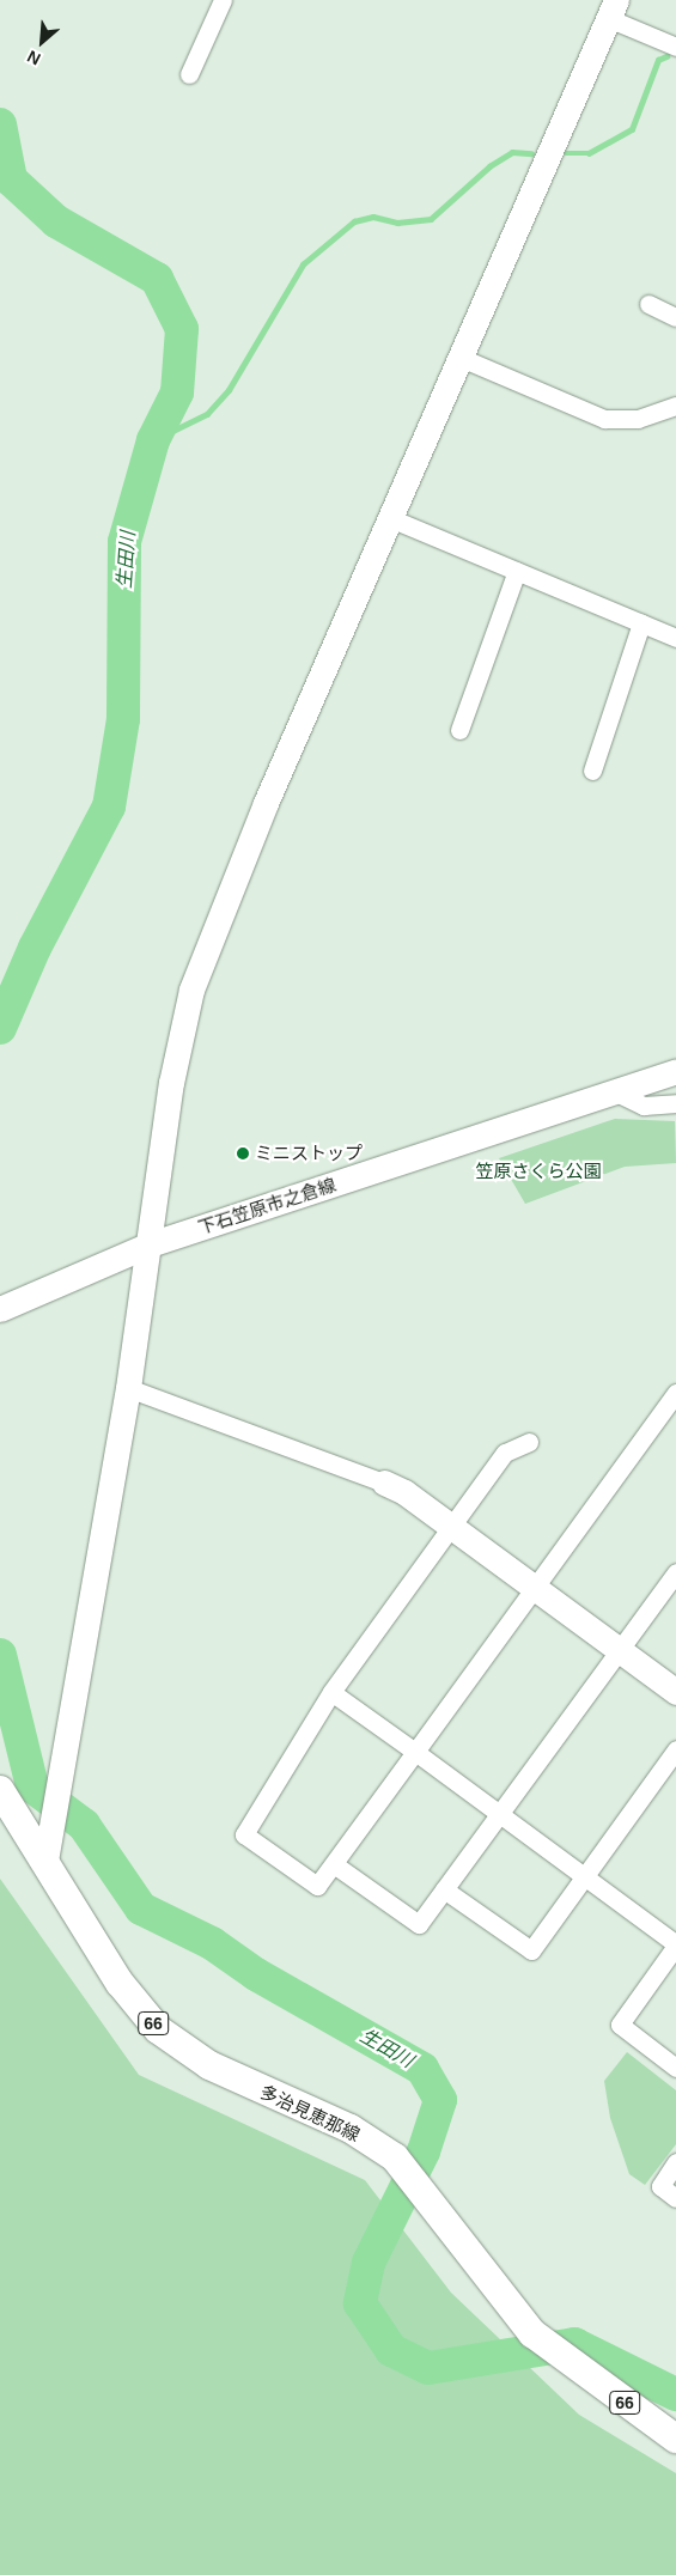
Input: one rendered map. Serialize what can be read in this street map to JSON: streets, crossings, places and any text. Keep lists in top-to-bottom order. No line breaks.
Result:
{"streets":{"main road":["66","多治見恵那線"],"street":["下石笠原市之倉線"]},"water":["生田川"],"parks":["笠原さくら公園"],"places":["ミニストップ"],"north":"bottom left"}
